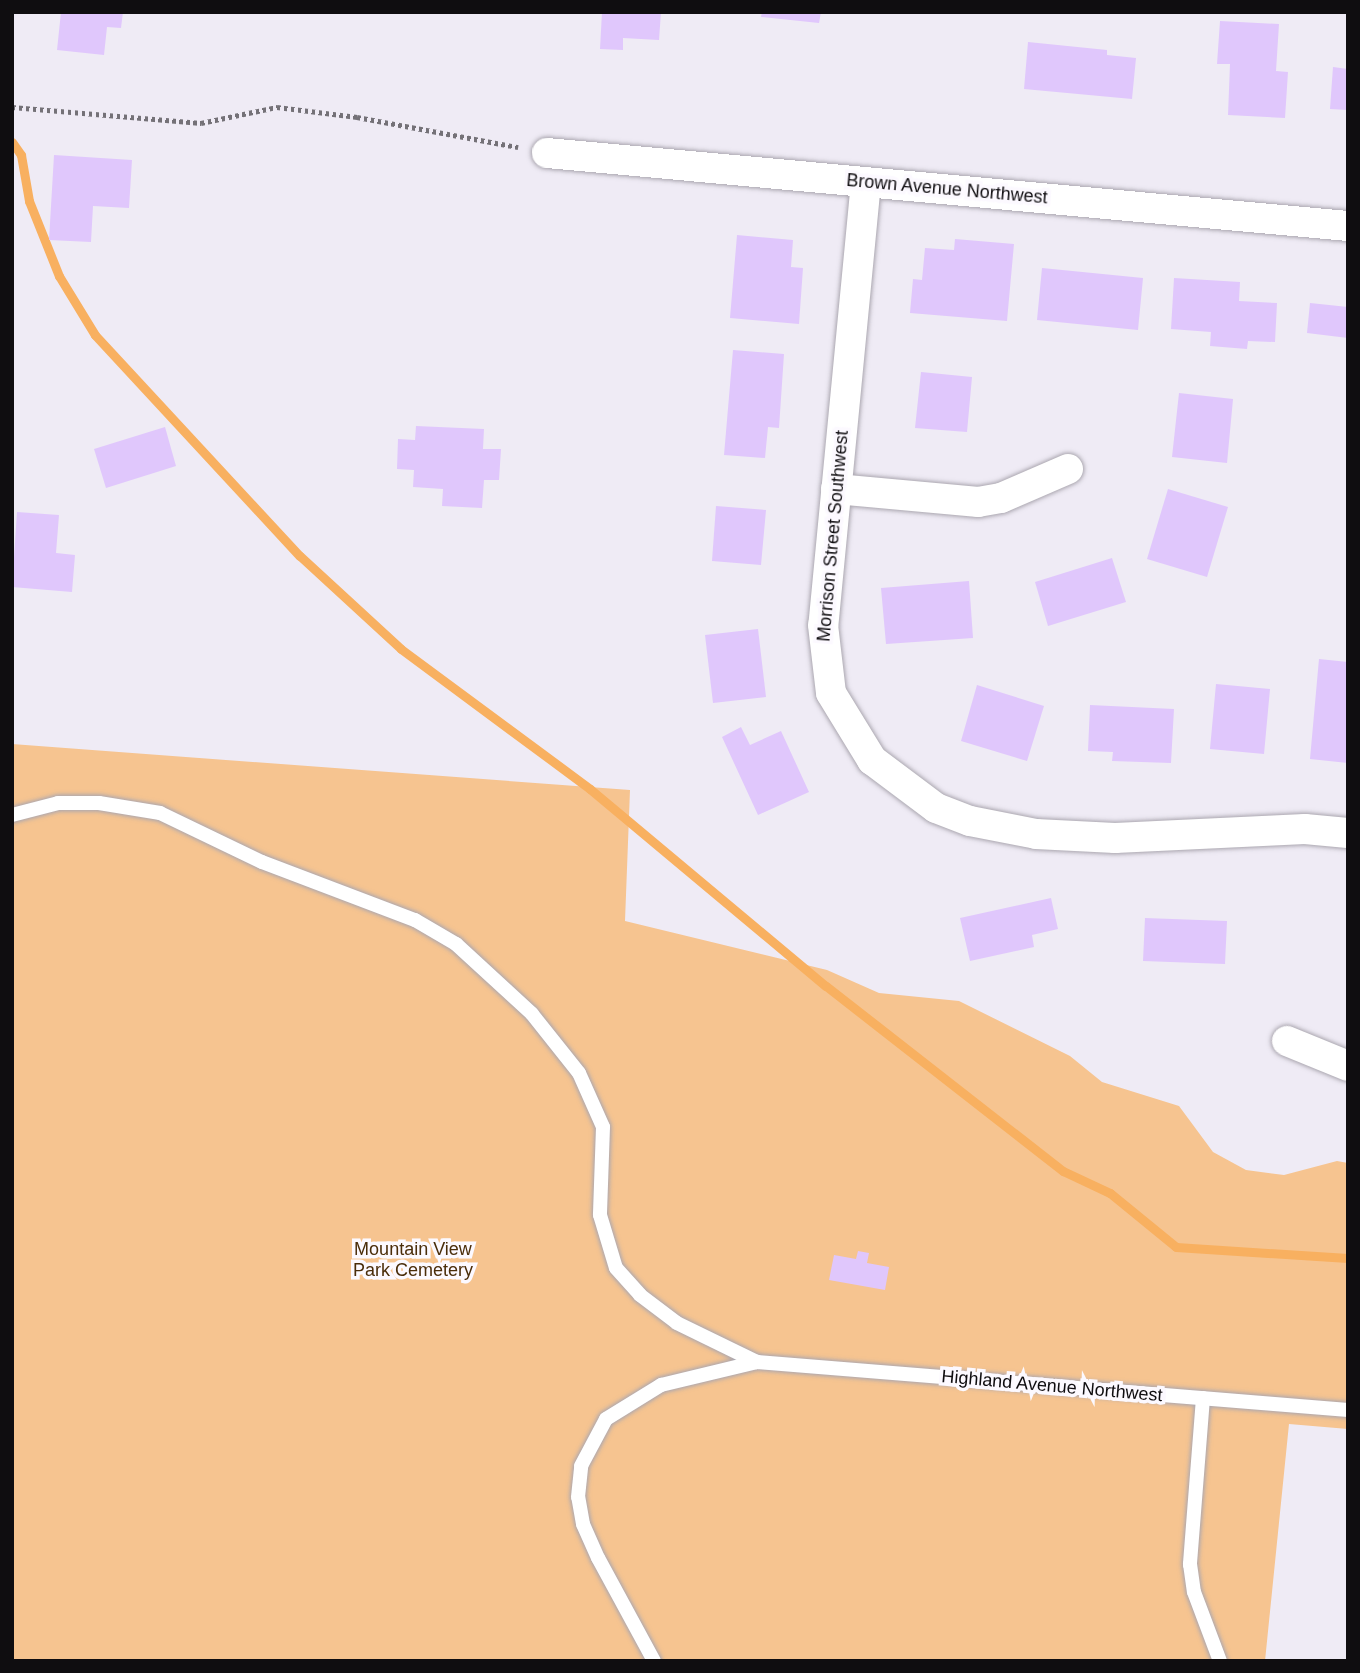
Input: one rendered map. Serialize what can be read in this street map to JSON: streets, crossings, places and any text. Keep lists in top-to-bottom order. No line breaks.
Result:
{"streets":{"street":["Brown Avenue Northwest","Morrison Street Southwest"],"lane":["Highland Avenue Northwest"]},"crossings":[["Brown Avenue Northwest","Morrison Street Southwest"]],"parks":["Mountain View Park Cemetery"]}
